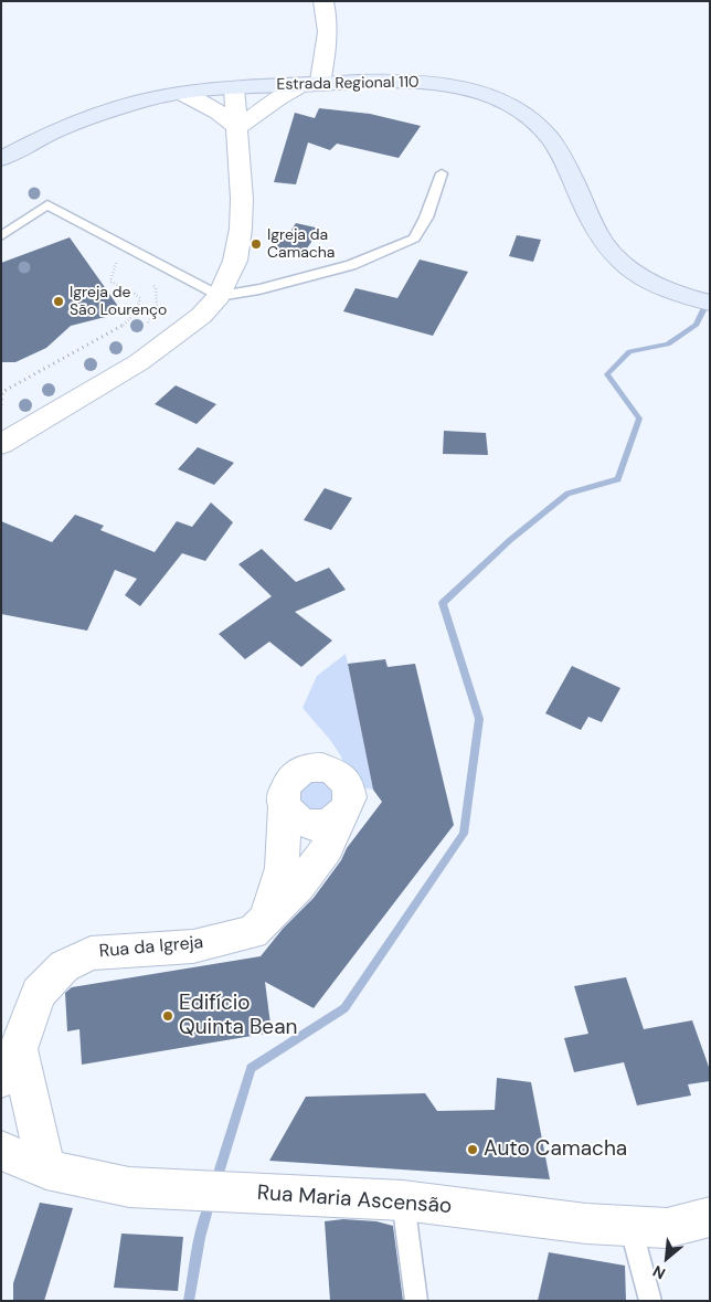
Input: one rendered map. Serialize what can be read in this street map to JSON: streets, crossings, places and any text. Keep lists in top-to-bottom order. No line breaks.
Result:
{"streets":{"main road":["Estrada Regional 110"],"street":["Rua da Igreja","Rua Maria Ascensão"]},"places":["Igreja da Camacha","Igreja de São Lourenço","Edifício Quinta Bean","Auto Camacha"],"north":"bottom left"}
